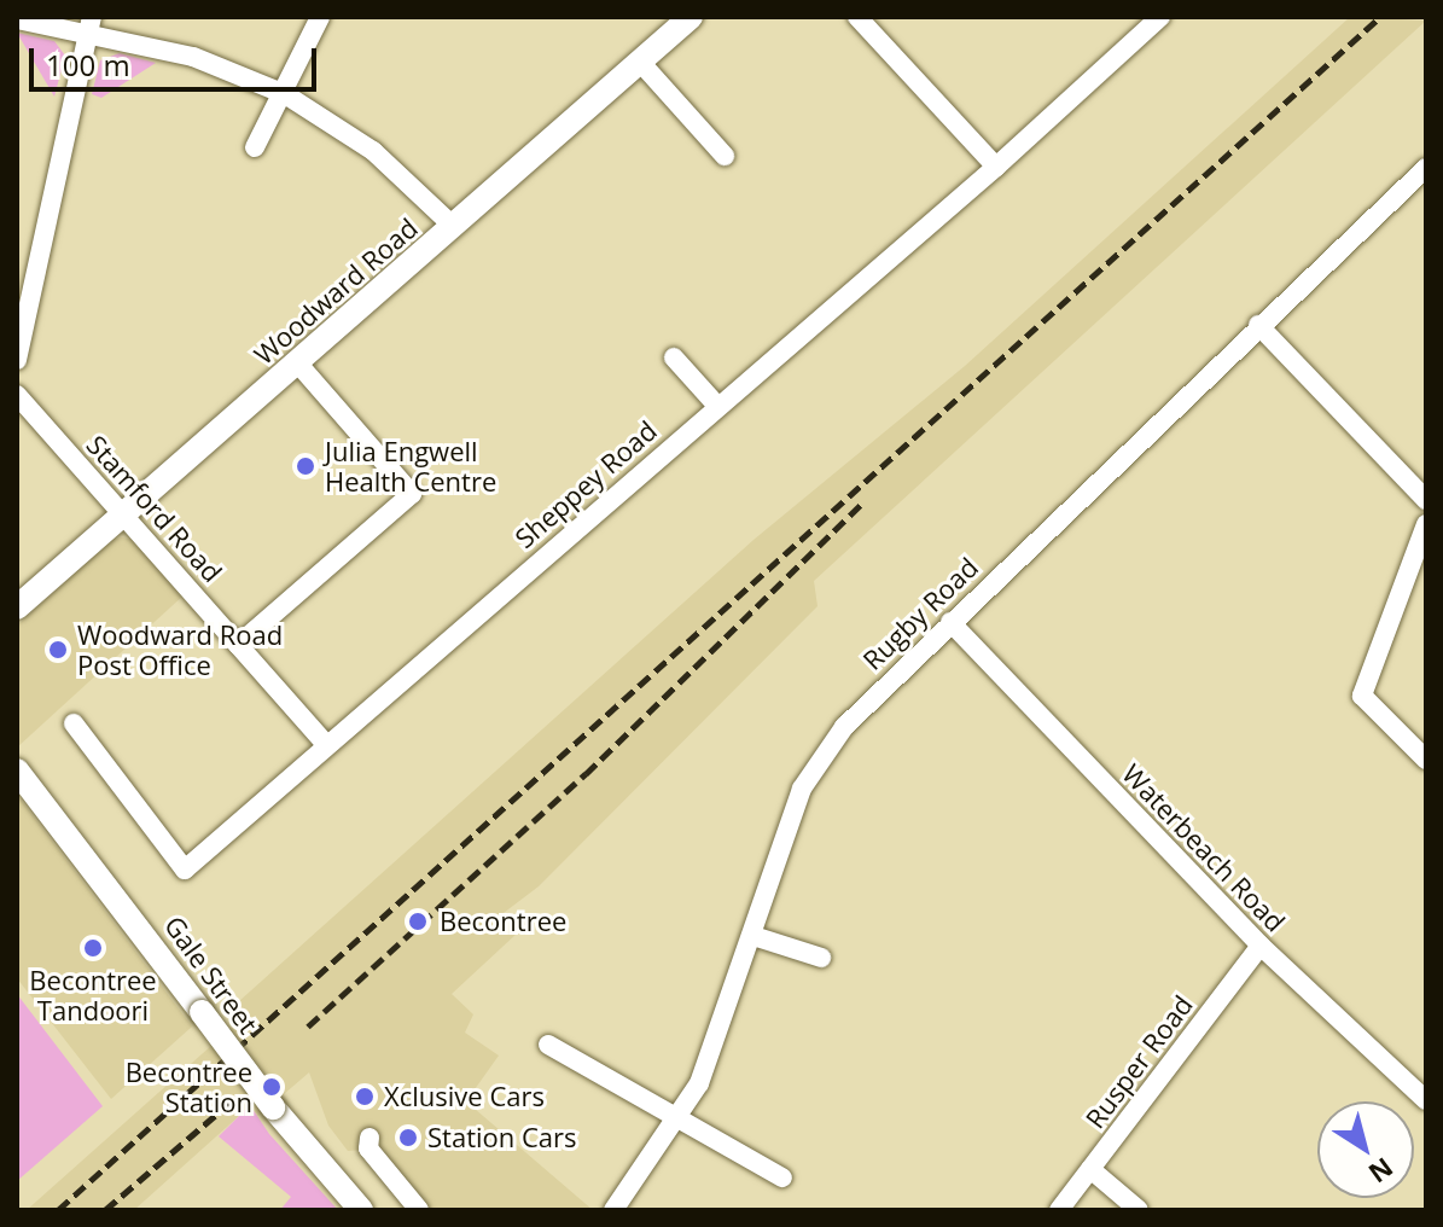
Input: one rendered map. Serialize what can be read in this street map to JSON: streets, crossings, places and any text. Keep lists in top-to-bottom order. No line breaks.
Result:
{"streets":{"street":["Woodward Road","Sheppey Road","Stamford Road","Rugby Road","Waterbeach Road","Gale Street","Rusper Road"]},"crossings":[["Woodward Road","Stamford Road"],["Sheppey Road","Stamford Road"],["Rugby Road","Waterbeach Road"],["Waterbeach Road","Rusper Road"]],"places":["Julia Engwell Health Centre","Woodward Road Post Office","Becontree","Becontree Tandoori","Becontree Station","Xclusive Cars","Station Cars"],"scale_bar":"100 m","north":"bottom right"}
